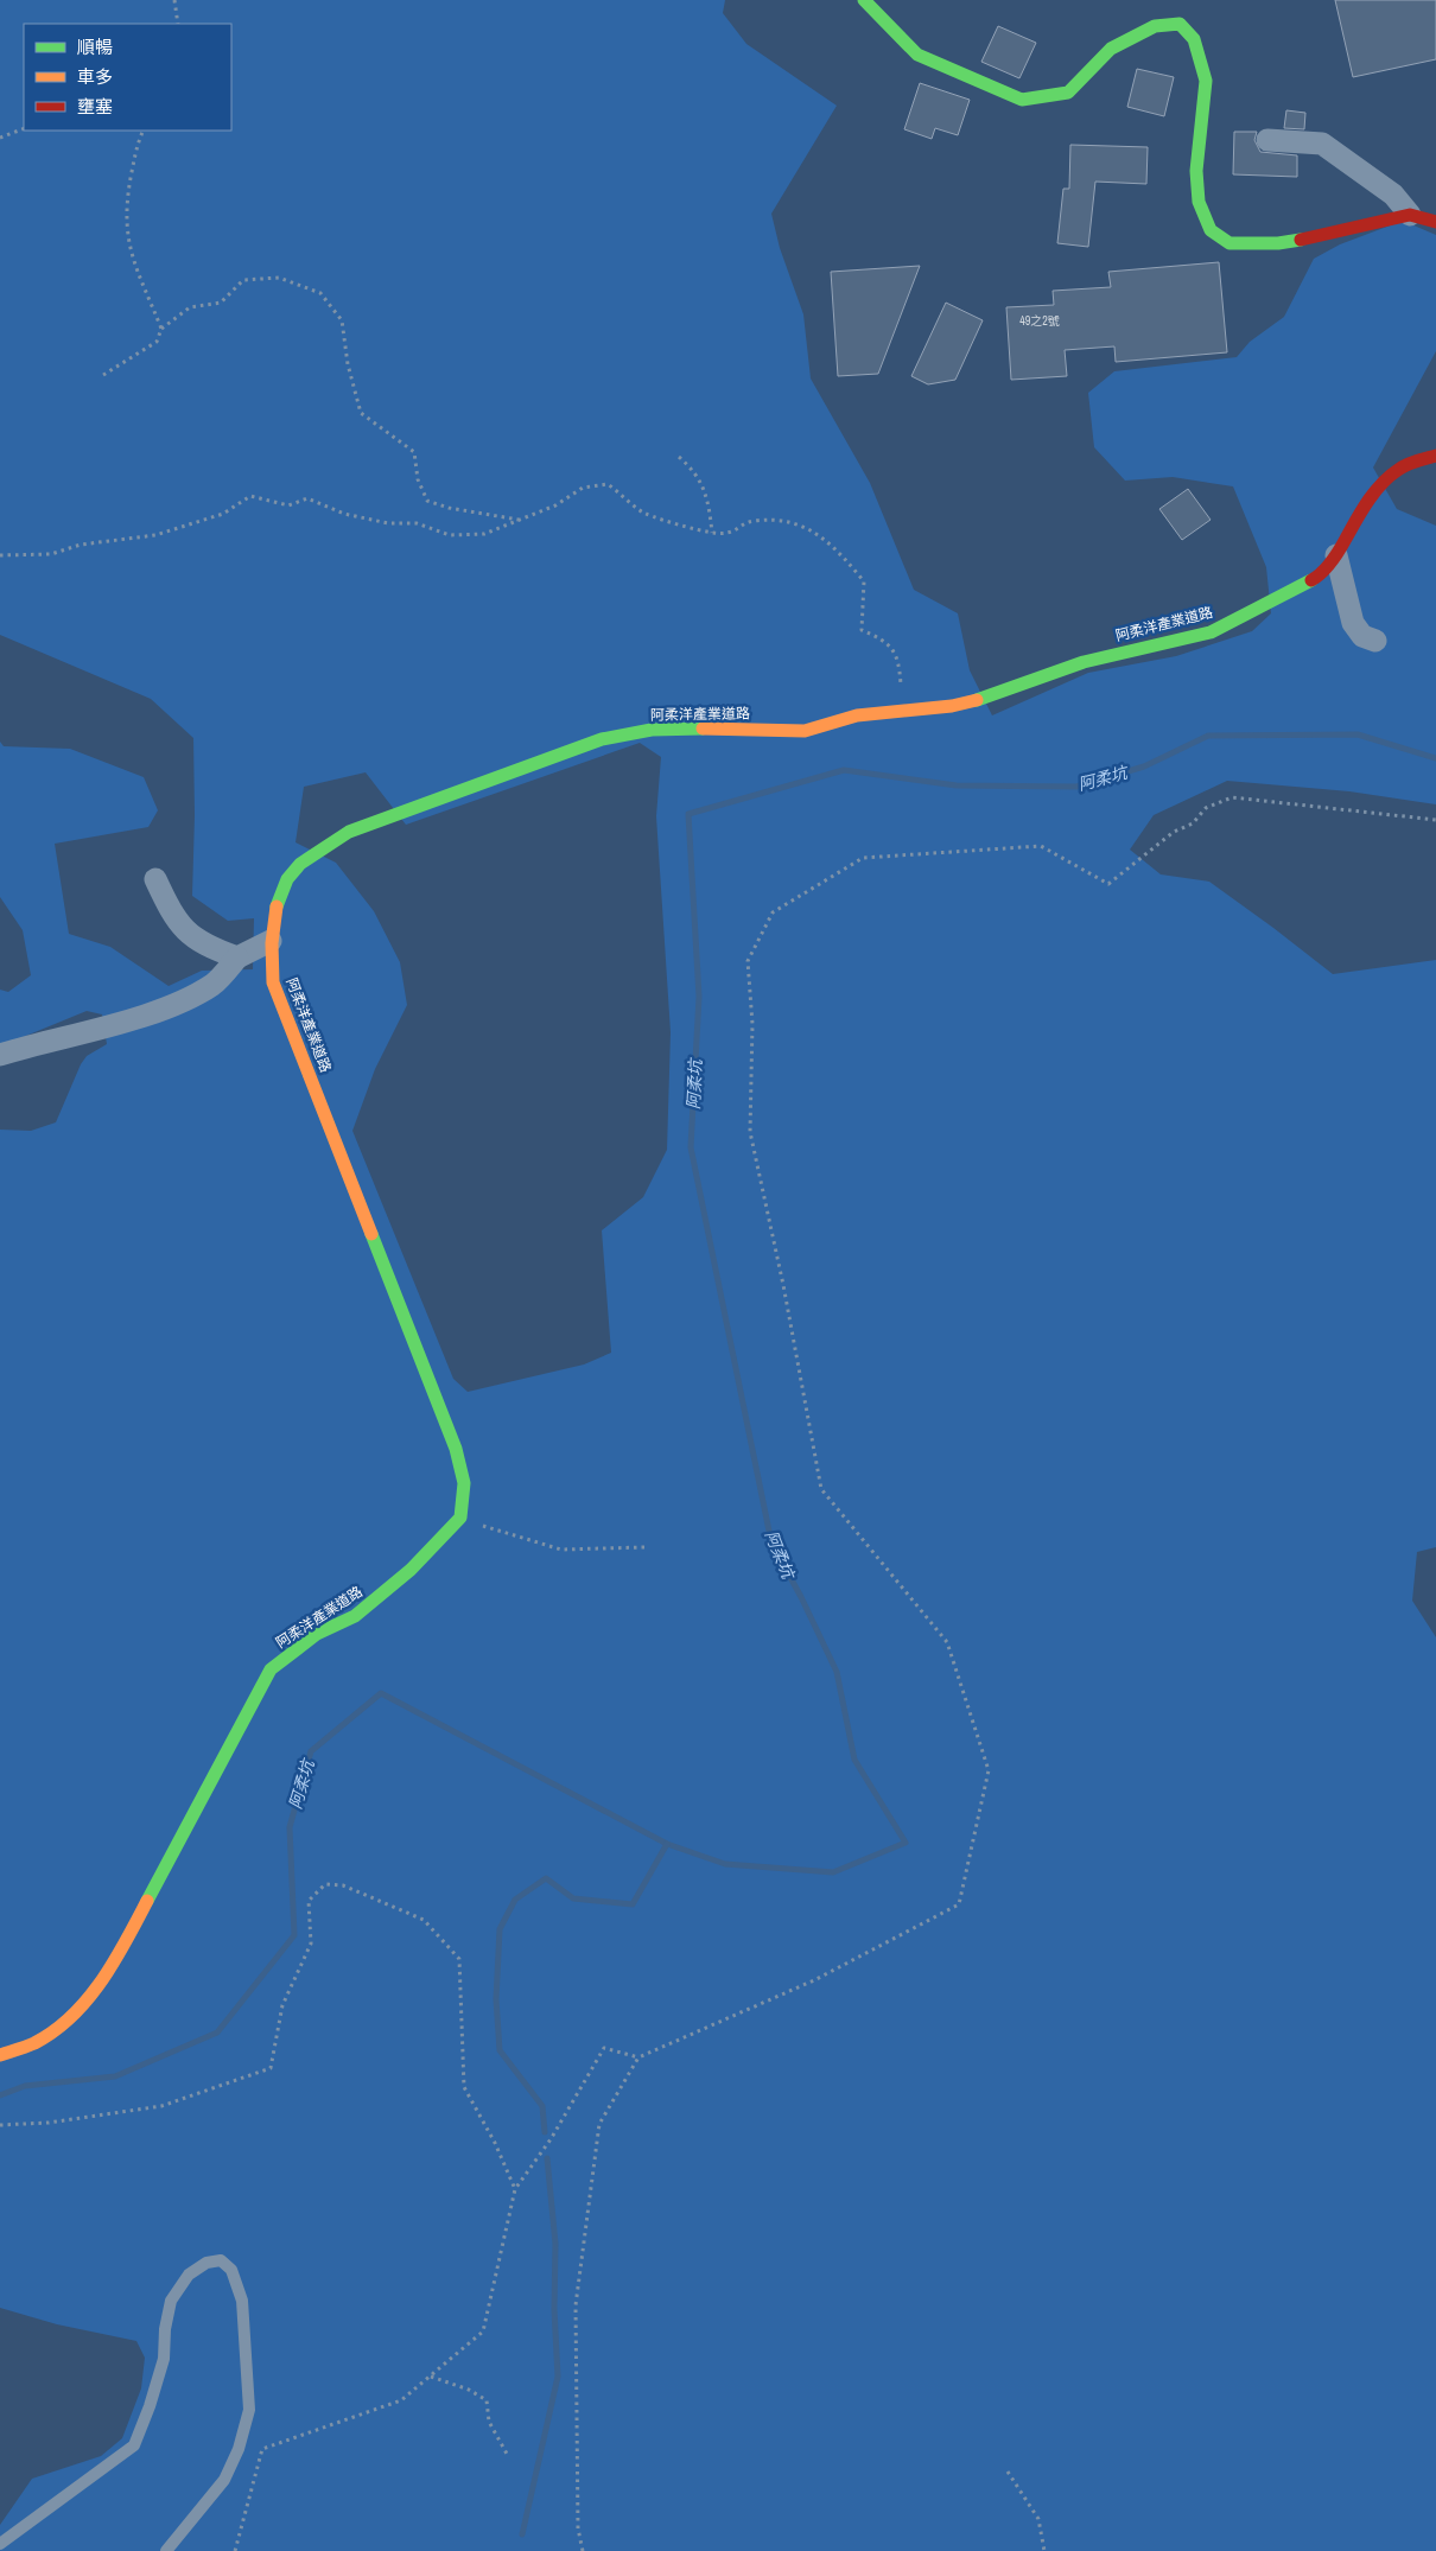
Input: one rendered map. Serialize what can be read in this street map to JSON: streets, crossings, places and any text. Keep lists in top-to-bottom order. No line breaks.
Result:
{"streets":{"street":["阿柔洋產業道路"]},"water":["阿柔坑"],"house_numbers":["49之2號"],"legend":["順暢","車多","壅塞"]}
